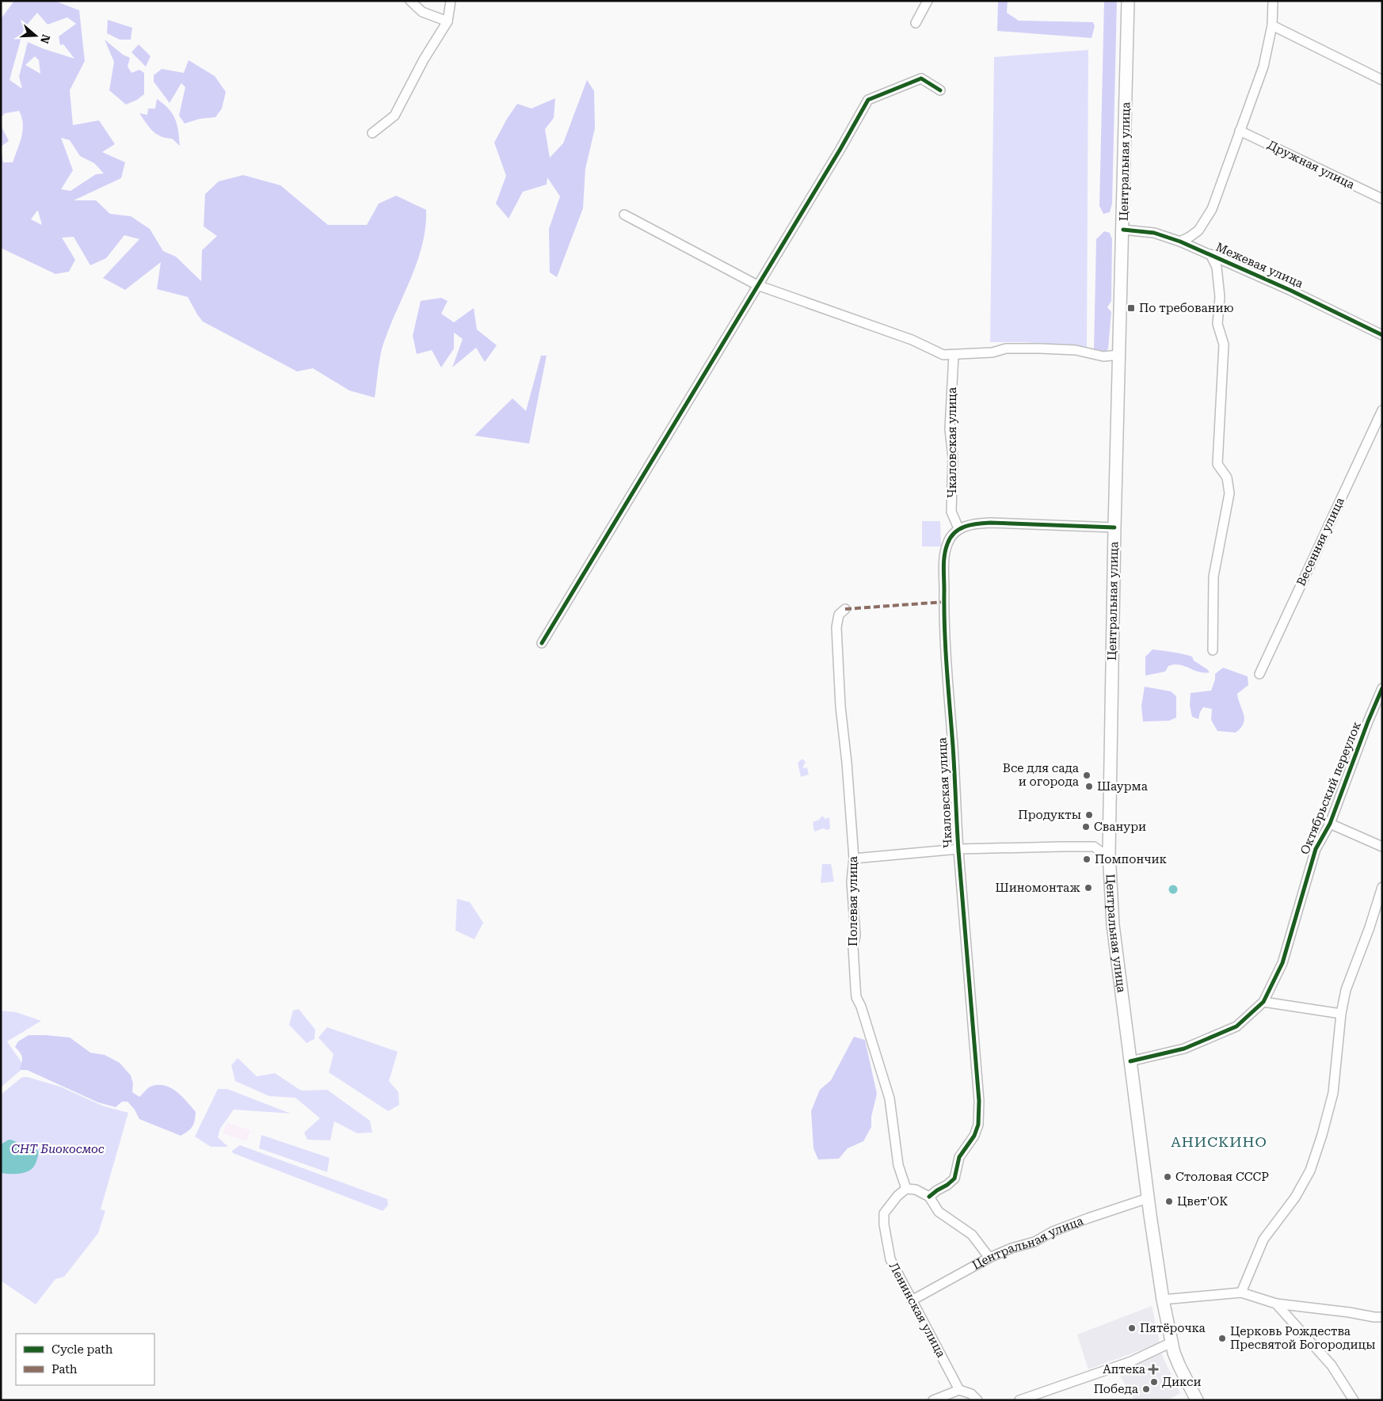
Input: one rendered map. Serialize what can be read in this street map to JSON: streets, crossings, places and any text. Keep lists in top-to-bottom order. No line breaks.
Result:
{"streets":{"main road":["Центральная улица"],"street":["Дружная улица","Межевая улица","Чкаловская улица","Весенняя улица","Октябрьский переулок","Полевая улица","Ленинская улица"]},"crossings":[["Центральная улица","Межевая улица"],["Центральная улица","Октябрьский переулок"],["Центральная улица","Ленинская улица"],["Полевая улица","Ленинская улица"]],"districts":["АНИСКИНО"],"parks":["СНТ Биокосмос"],"places":{"transit":["По требованию"],"other":["Все для сада и огорода","Шаурма","Продукты","Сванури","Помпончик","Шиномонтаж","Столовая СССР","Цвет'OK","Пятёрочка","Церковь Рождества Пресвятой Богородицы","Дикси","Победа"],"health":["Аптека"]},"legend":["Cycle path","Path"],"north":"right"}
